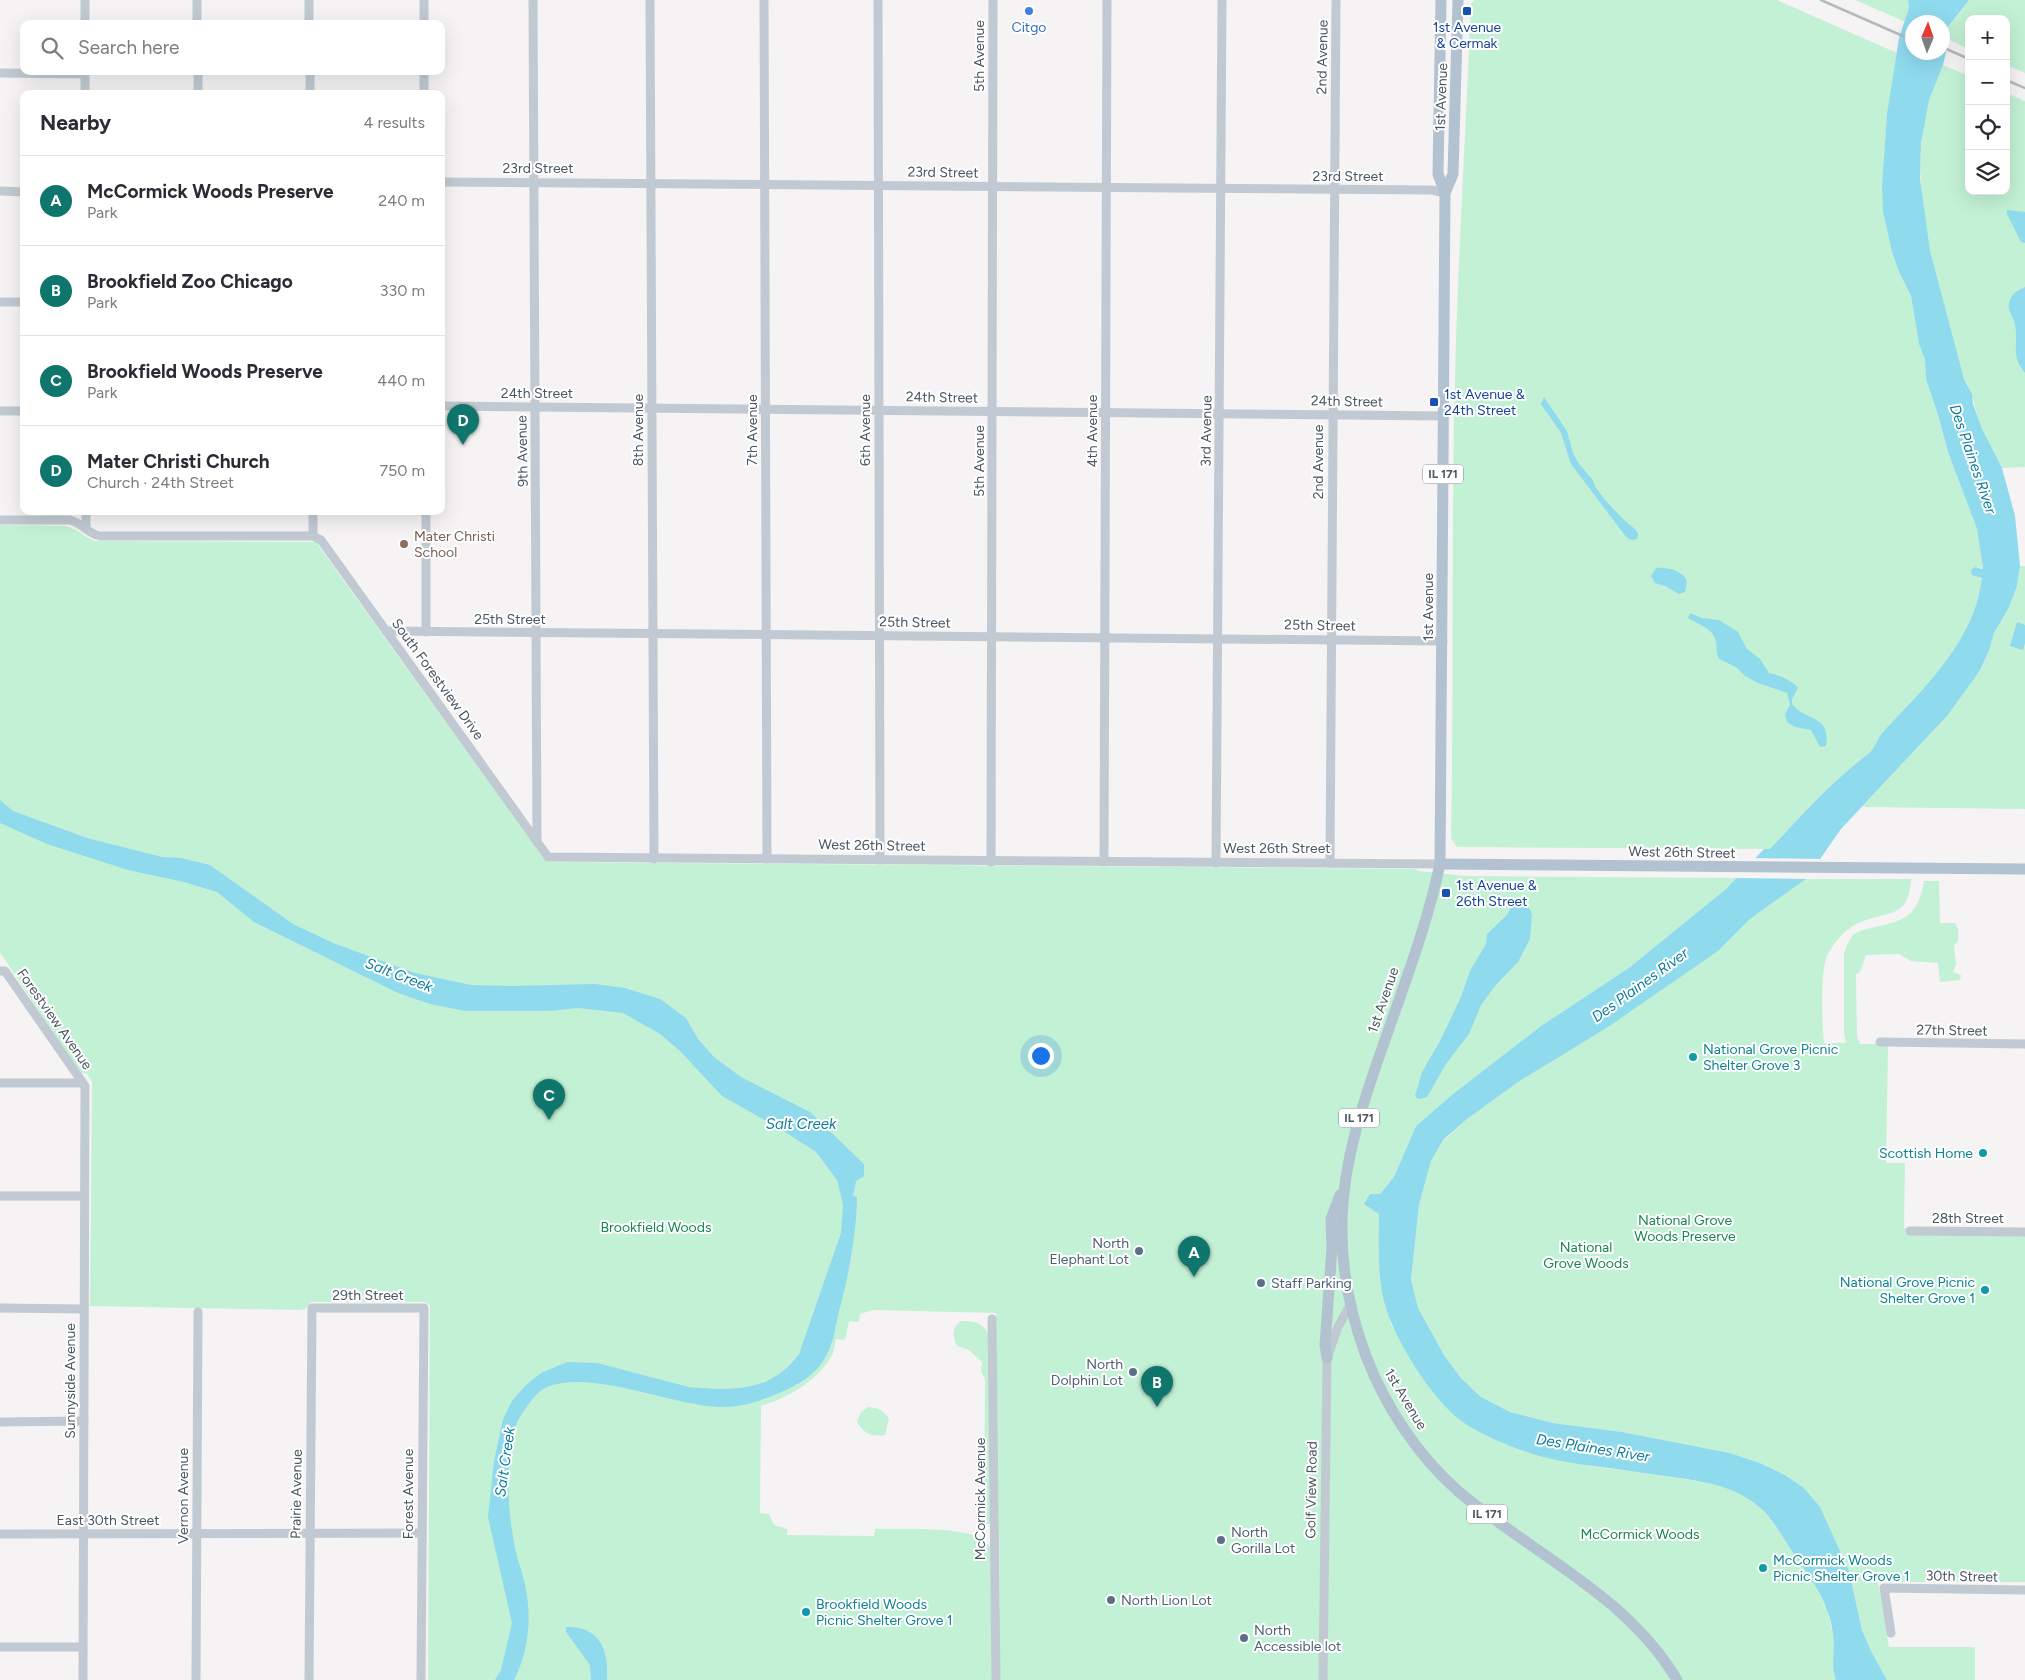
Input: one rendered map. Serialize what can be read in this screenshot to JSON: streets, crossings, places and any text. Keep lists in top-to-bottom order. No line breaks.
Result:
{"streets":{"main road":["1st Avenue","IL 171","West 26th Street"],"street":["5th Avenue","2nd Avenue","23rd Street","24th Street","8th Avenue","7th Avenue","6th Avenue","4th Avenue","3rd Avenue","9th Avenue","25th Street","South Forestview Drive","Forestview Avenue","27th Street","28th Street","29th Street","Sunnyside Avenue","Golf View Road","Prairie Avenue","Forest Avenue","Vernon Avenue","McCormick Avenue","East 30th Street","30th Street"]},"crossings":[["5th Avenue","23rd Street"],["5th Avenue","24th Street"],["5th Avenue","25th Street"],["5th Avenue","West 26th Street"],["2nd Avenue","23rd Street"],["2nd Avenue","24th Street"],["2nd Avenue","25th Street"],["2nd Avenue","West 26th Street"],["1st Avenue","23rd Street"],["1st Avenue","24th Street"],["1st Avenue","25th Street"],["1st Avenue","West 26th Street"],["1st Avenue","Golf View Road"],["23rd Street","8th Avenue"],["23rd Street","7th Avenue"],["23rd Street","6th Avenue"],["23rd Street","4th Avenue"],["23rd Street","3rd Avenue"],["23rd Street","9th Avenue"],["24th Street","8th Avenue"],["24th Street","7th Avenue"],["24th Street","6th Avenue"],["24th Street","4th Avenue"],["24th Street","3rd Avenue"],["24th Street","9th Avenue"],["8th Avenue","25th Street"],["8th Avenue","West 26th Street"],["7th Avenue","25th Street"],["7th Avenue","West 26th Street"],["6th Avenue","25th Street"],["6th Avenue","West 26th Street"],["4th Avenue","25th Street"],["4th Avenue","West 26th Street"],["3rd Avenue","25th Street"],["3rd Avenue","West 26th Street"],["9th Avenue","25th Street"],["9th Avenue","South Forestview Drive"],["9th Avenue","West 26th Street"],["25th Street","South Forestview Drive"],["South Forestview Drive","West 26th Street"],["Forestview Avenue","Sunnyside Avenue"],["29th Street","Prairie Avenue"],["29th Street","Forest Avenue"],["Sunnyside Avenue","East 30th Street"],["Prairie Avenue","East 30th Street"],["Forest Avenue","East 30th Street"],["Vernon Avenue","East 30th Street"]],"water":["Des Plaines River","Salt Creek"],"parks":["National Grove Woods Preserve","Brookfield Woods","National Grove Woods","McCormick Woods"],"places":{"other":["Citgo","Mater Christi School","National Grove Picnic Shelter Grove 3","Scottish Home","North Elephant Lot","Staff Parking","National Grove Picnic Shelter Grove 1","North Dolphin Lot","North Gorilla Lot","McCormick Woods Picnic Shelter Grove 1","North Lion Lot","Brookfield Woods Picnic Shelter Grove 1","North Accessible lot"],"transit":["1st Avenue & Cermak","1st Avenue & 24th Street","1st Avenue & 26th Street"]},"north":"top","page":{"map_buttons":["+","−"],"search":"Search here","heading":["Nearby","4 results"],"list":[{"mark":"A","name":"McCormick Woods Preserve","note":"Park","value":"240 m"},{"mark":"B","name":"Brookfield Zoo Chicago","note":"Park","value":"330 m"},{"mark":"C","name":"Brookfield Woods Preserve","note":"Park","value":"440 m"},{"mark":"D","name":"Mater Christi Church","note":"Church · 24th Street","value":"750 m"}],"pins":["D","C","A","B"]}}
